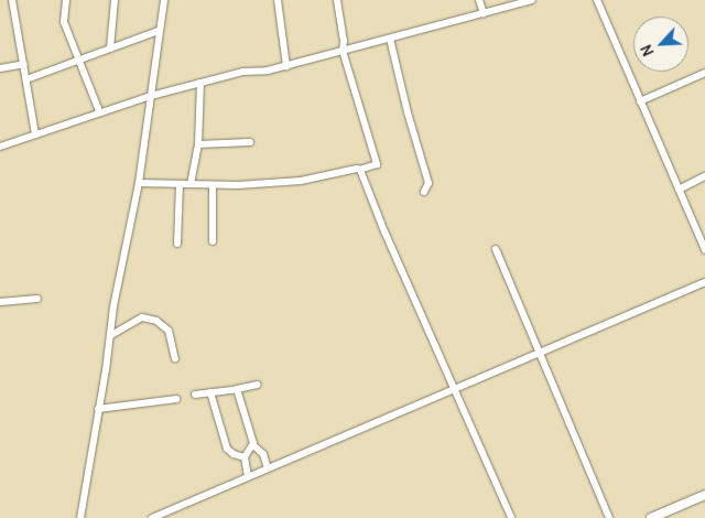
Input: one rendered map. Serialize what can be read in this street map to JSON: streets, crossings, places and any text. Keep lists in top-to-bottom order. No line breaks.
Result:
{"north":"bottom left"}
